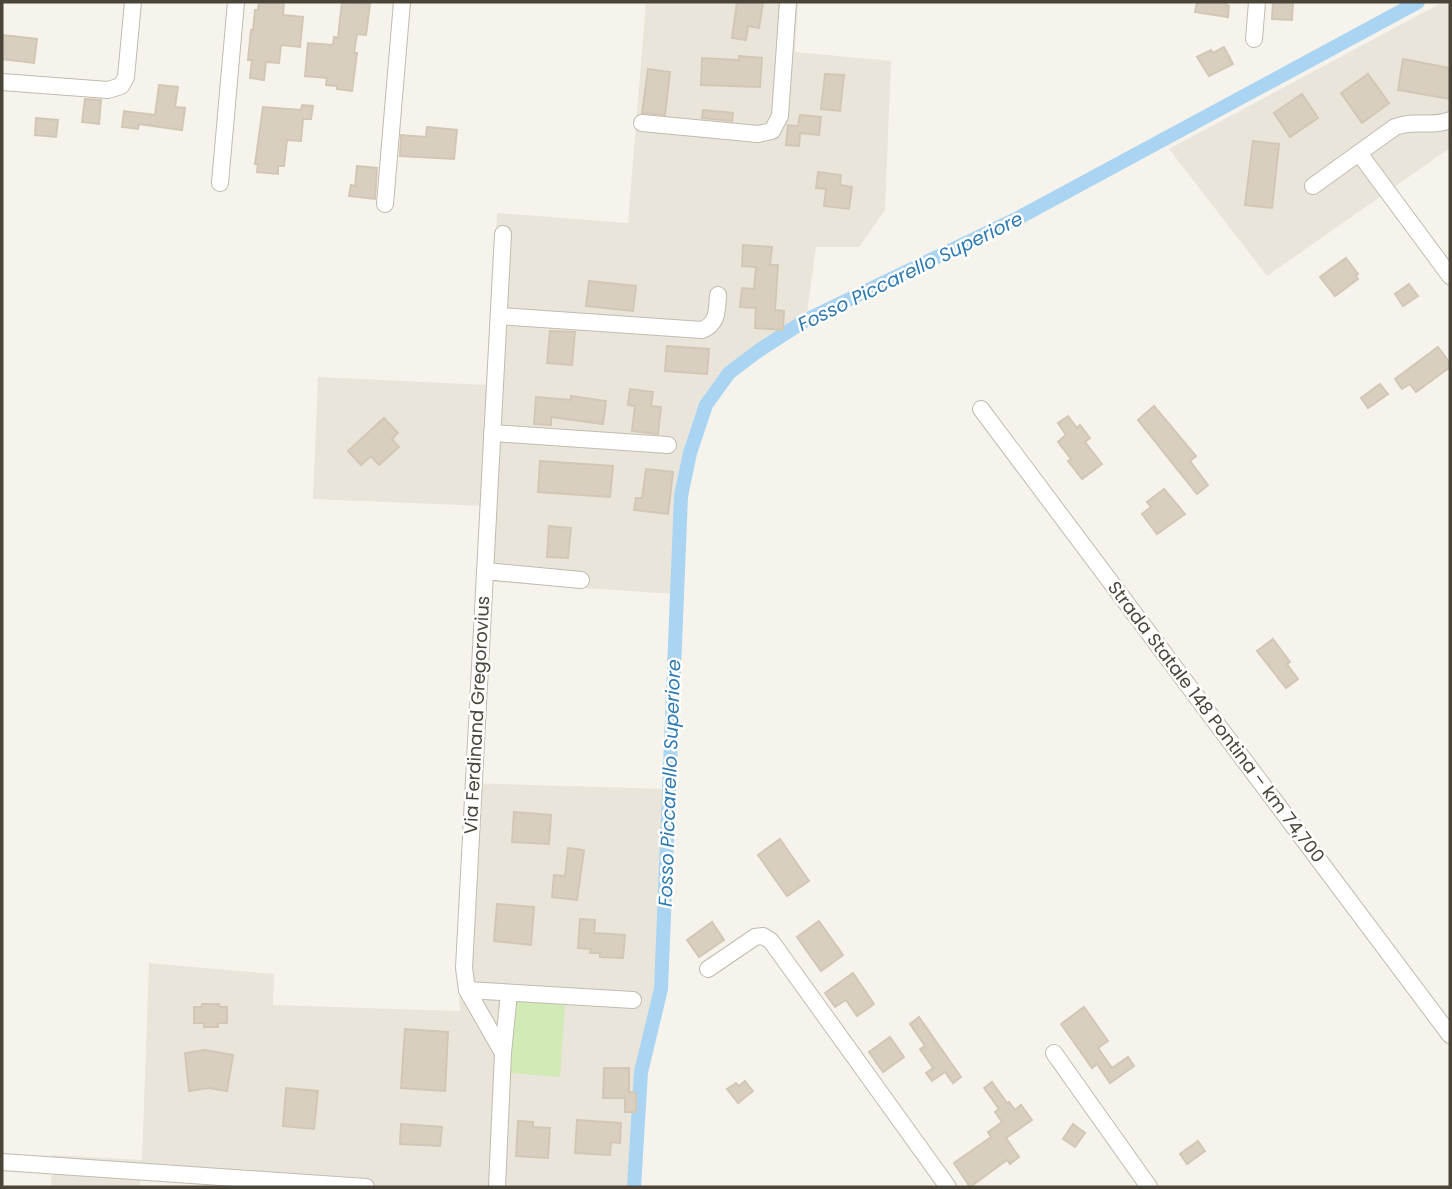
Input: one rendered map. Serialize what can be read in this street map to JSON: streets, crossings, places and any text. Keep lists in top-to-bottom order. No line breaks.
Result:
{"streets":{"street":["Via Ferdinand Gregorovius","Strada Statale 148 Pontina – km 74,700"]},"water":["Fosso Piccarello Superiore"]}
